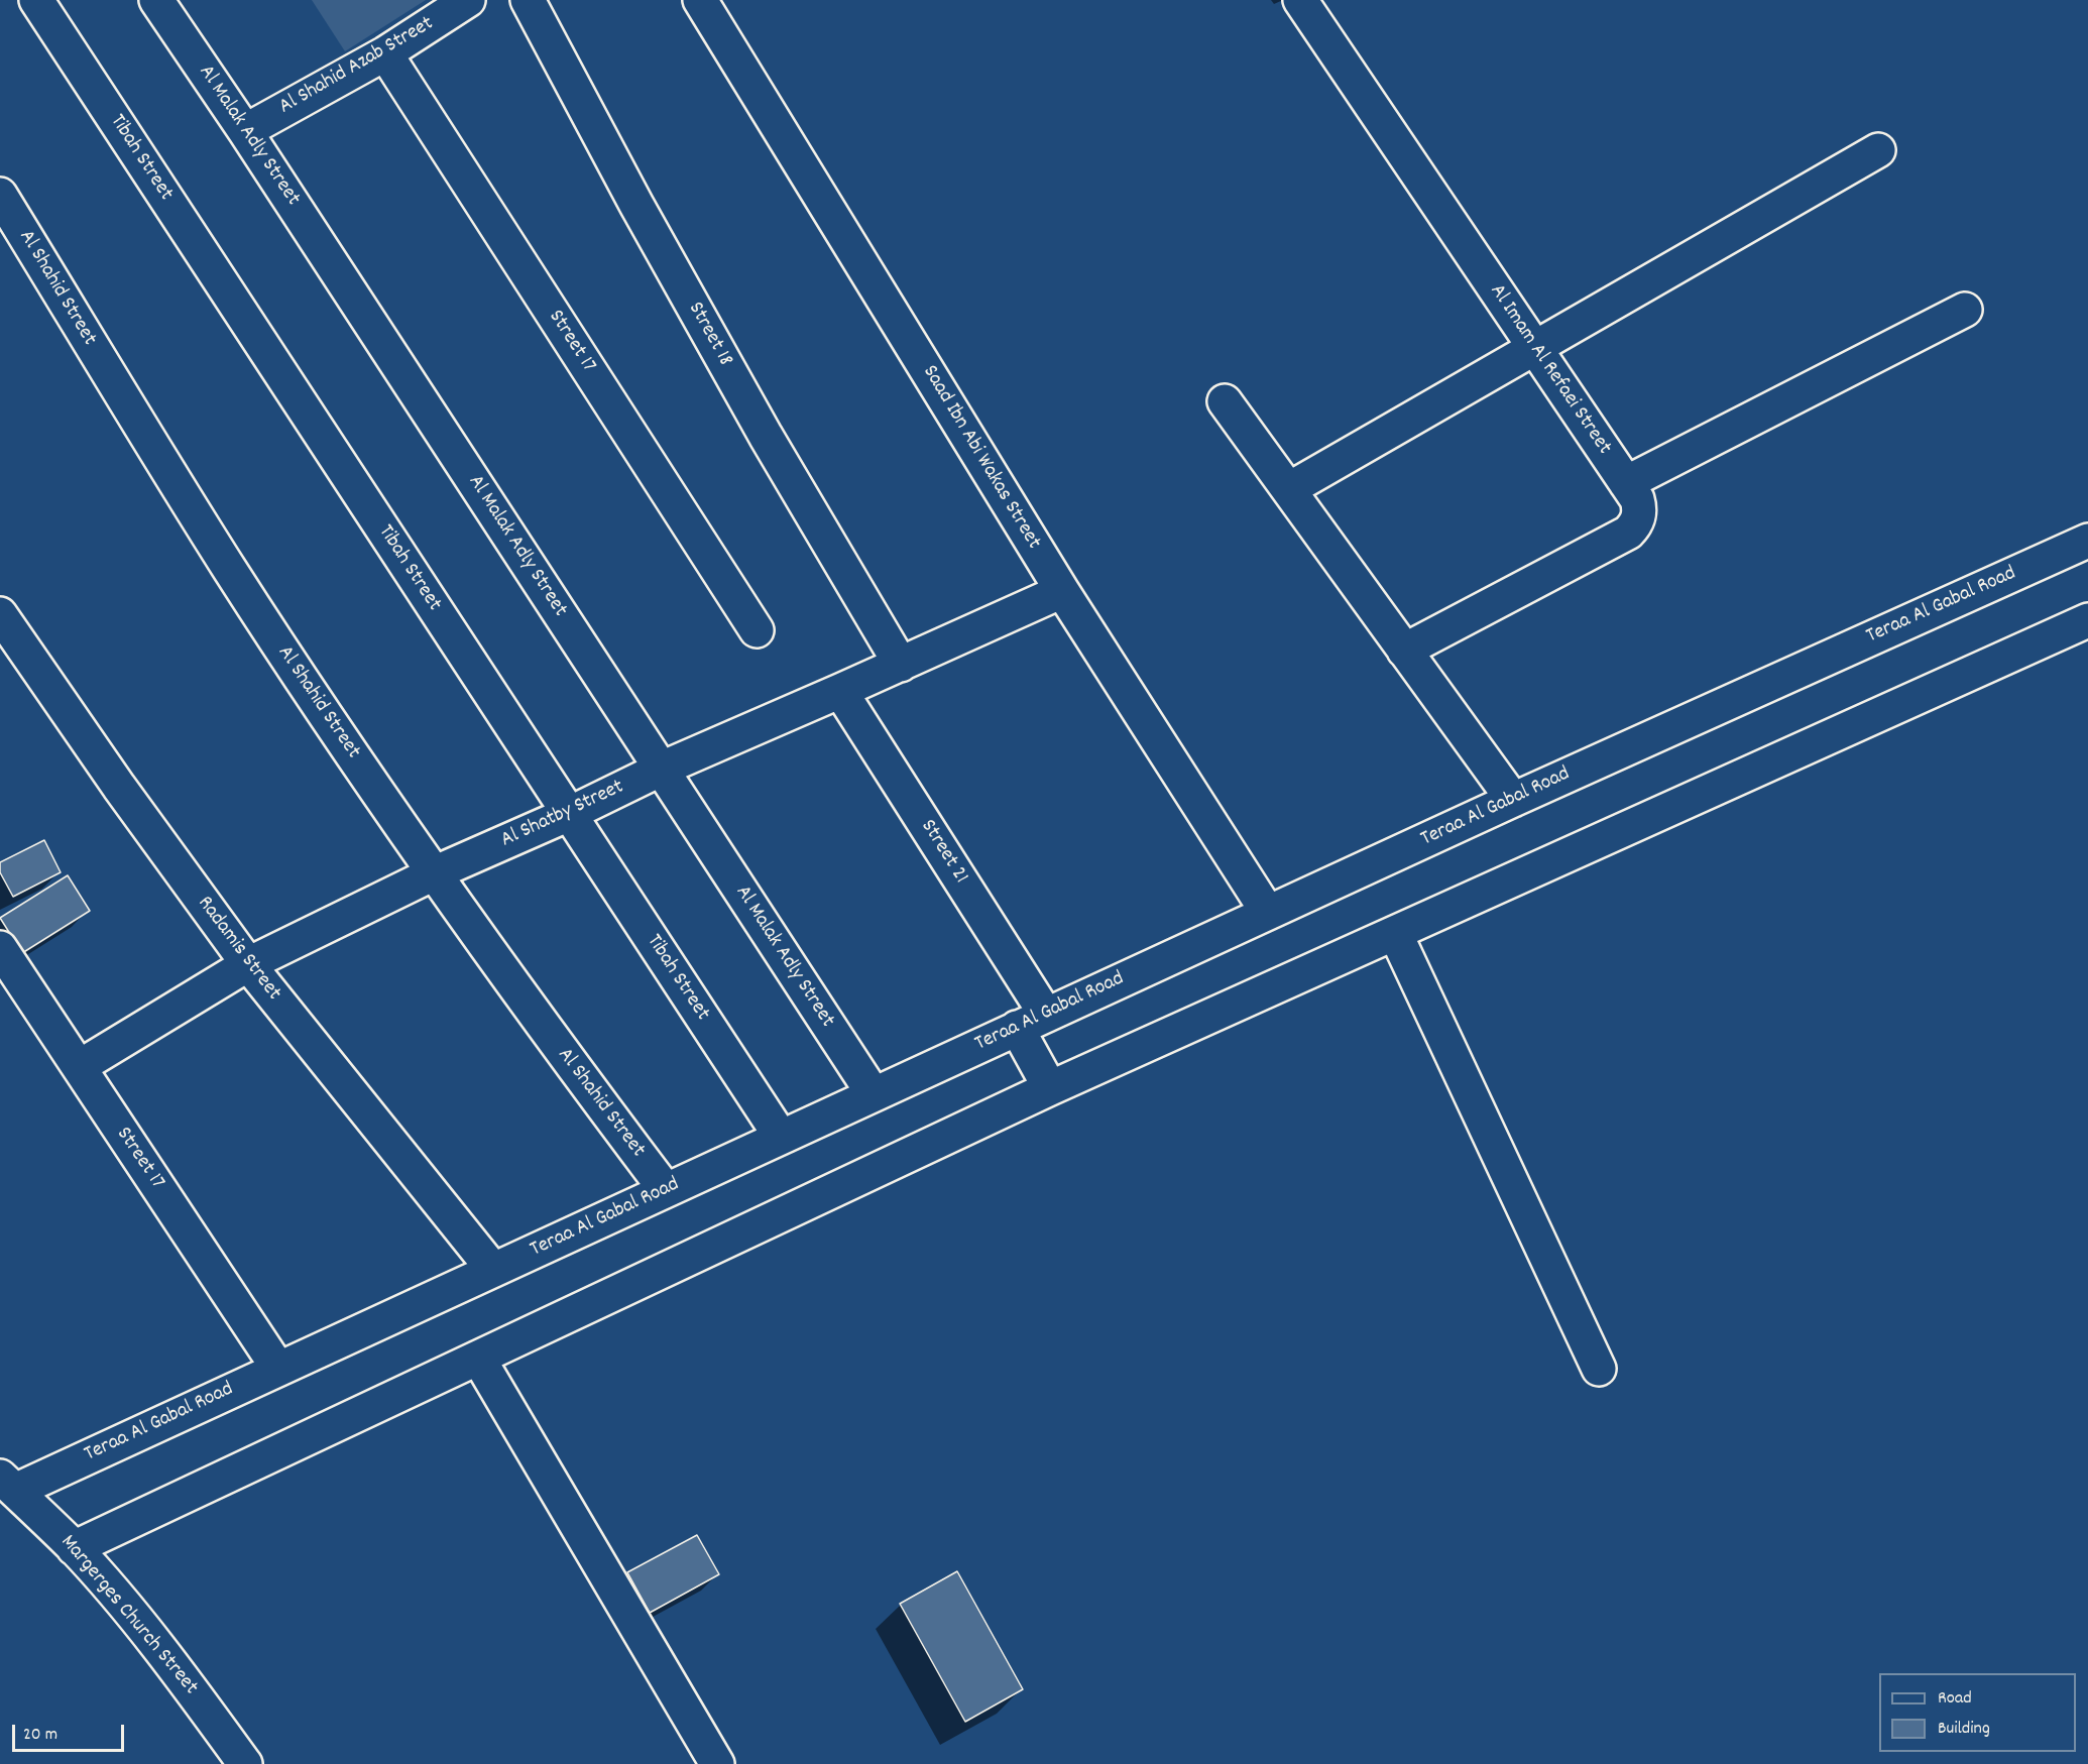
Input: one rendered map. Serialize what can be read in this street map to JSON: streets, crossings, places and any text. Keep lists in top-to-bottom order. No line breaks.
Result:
{"streets":{"street":["Al Shahid Azab Street","Al Malak Adly Street","Tibah Street","Al Shahid Street","Street 18","Street 17","Al Imam Al Refaei Street","Saad Ibn Abi Wakas Street","Teraa Al Gabal Road","Al Shatby Street","Street 21","Radamis Street","Margerges Church Street"]},"crossings":[["Al Shahid Azab Street","Al Malak Adly Street"],["Al Shahid Azab Street","Street 17"],["Al Malak Adly Street","Teraa Al Gabal Road"],["Al Malak Adly Street","Al Shatby Street"],["Tibah Street","Teraa Al Gabal Road"],["Tibah Street","Al Shatby Street"],["Al Shahid Street","Teraa Al Gabal Road"],["Al Shahid Street","Al Shatby Street"],["Street 18","Al Shatby Street"],["Street 17","Teraa Al Gabal Road"],["Street 17","Al Shatby Street"],["Saad Ibn Abi Wakas Street","Teraa Al Gabal Road"],["Saad Ibn Abi Wakas Street","Al Shatby Street"],["Teraa Al Gabal Road","Street 21"],["Teraa Al Gabal Road","Radamis Street"],["Teraa Al Gabal Road","Margerges Church Street"],["Al Shatby Street","Street 21"],["Al Shatby Street","Radamis Street"]],"legend":["Road","Building"],"scale_bar":"20 m"}
